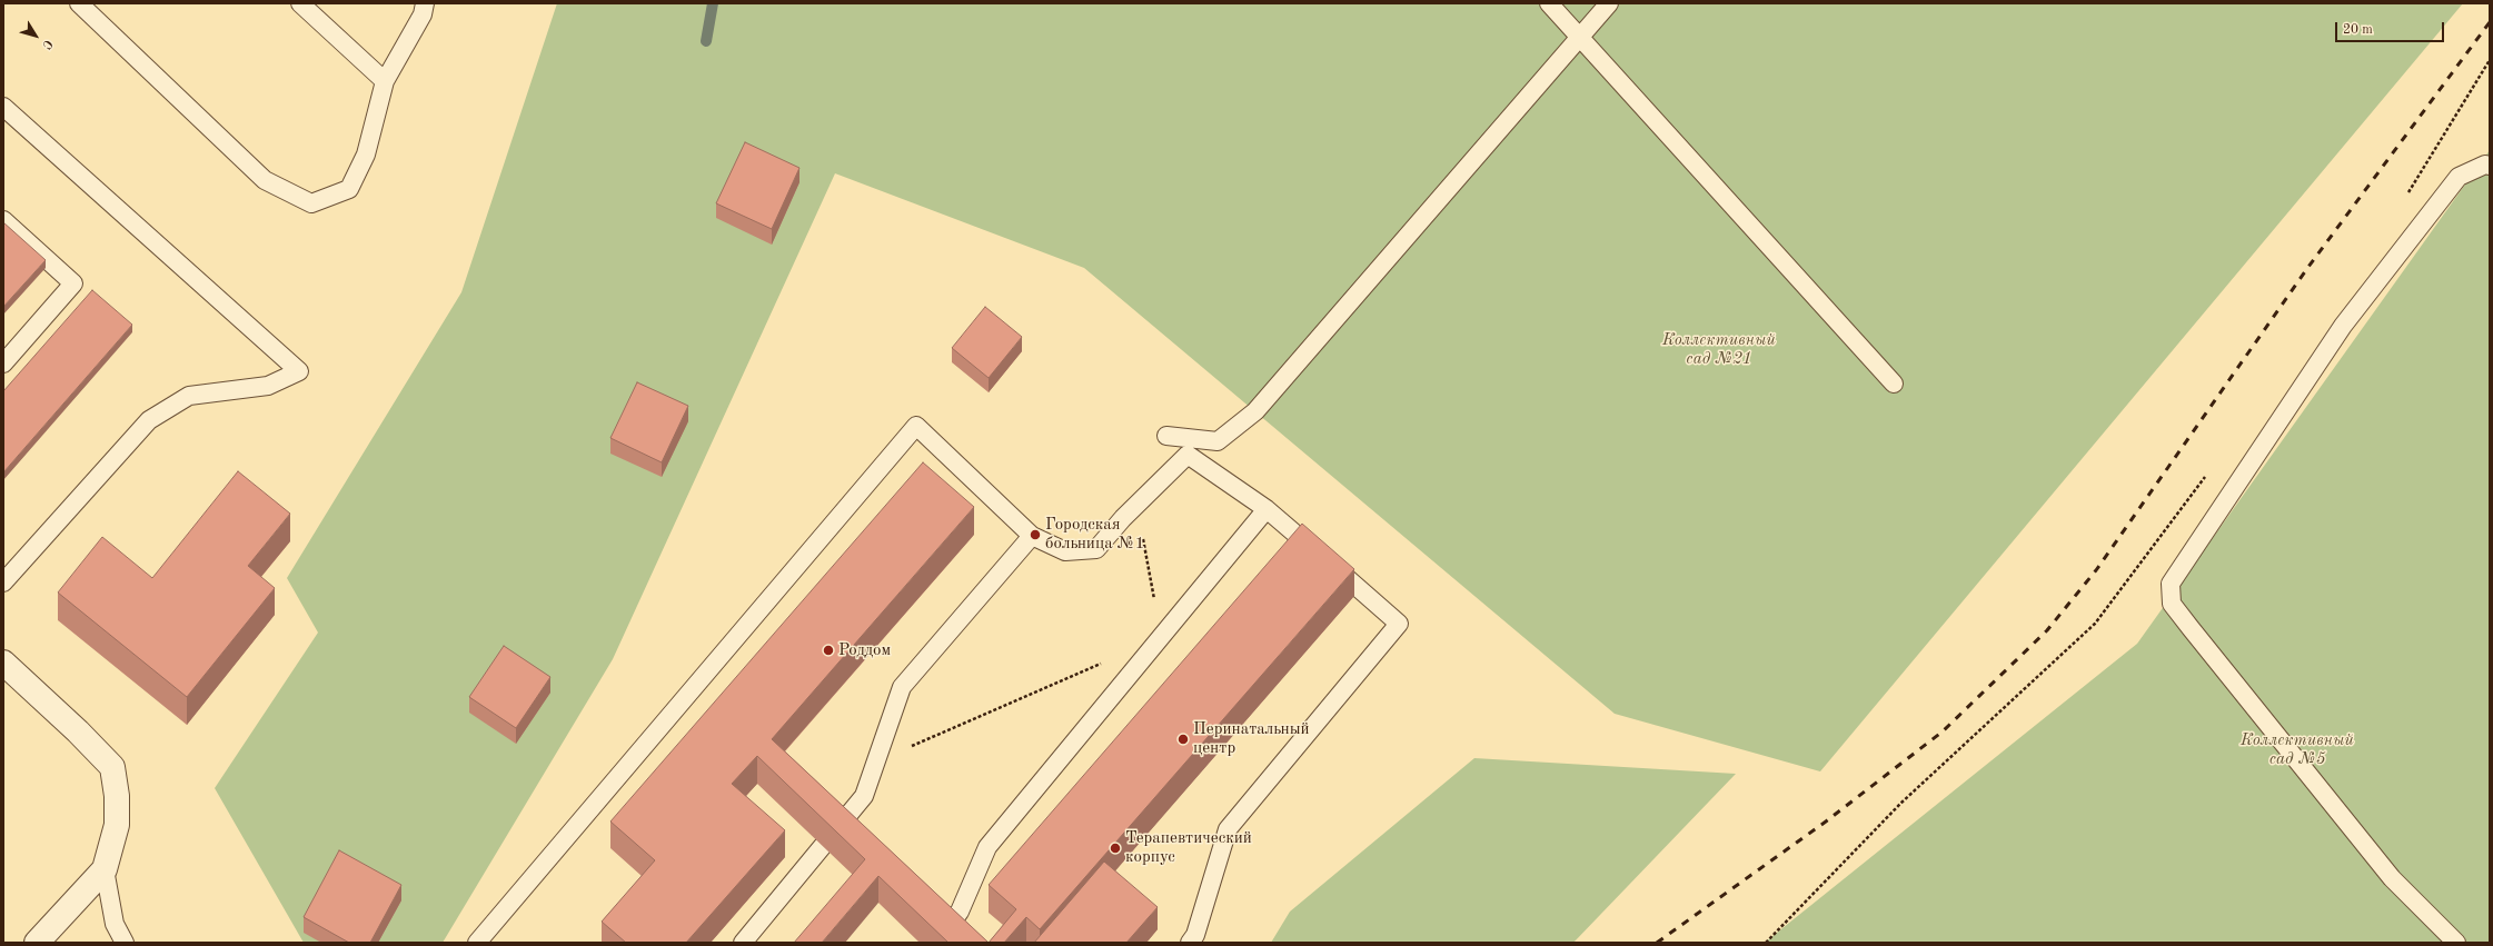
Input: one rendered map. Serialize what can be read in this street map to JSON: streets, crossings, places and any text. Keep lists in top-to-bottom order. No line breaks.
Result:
{"parks":["Коллективный сад №21","Коллективный сад №5"],"places":["Городская больница №1","Роддом","Перинатальный центр","Терапевтический корпус"],"scale_bar":"20 m","north":"bottom right"}
